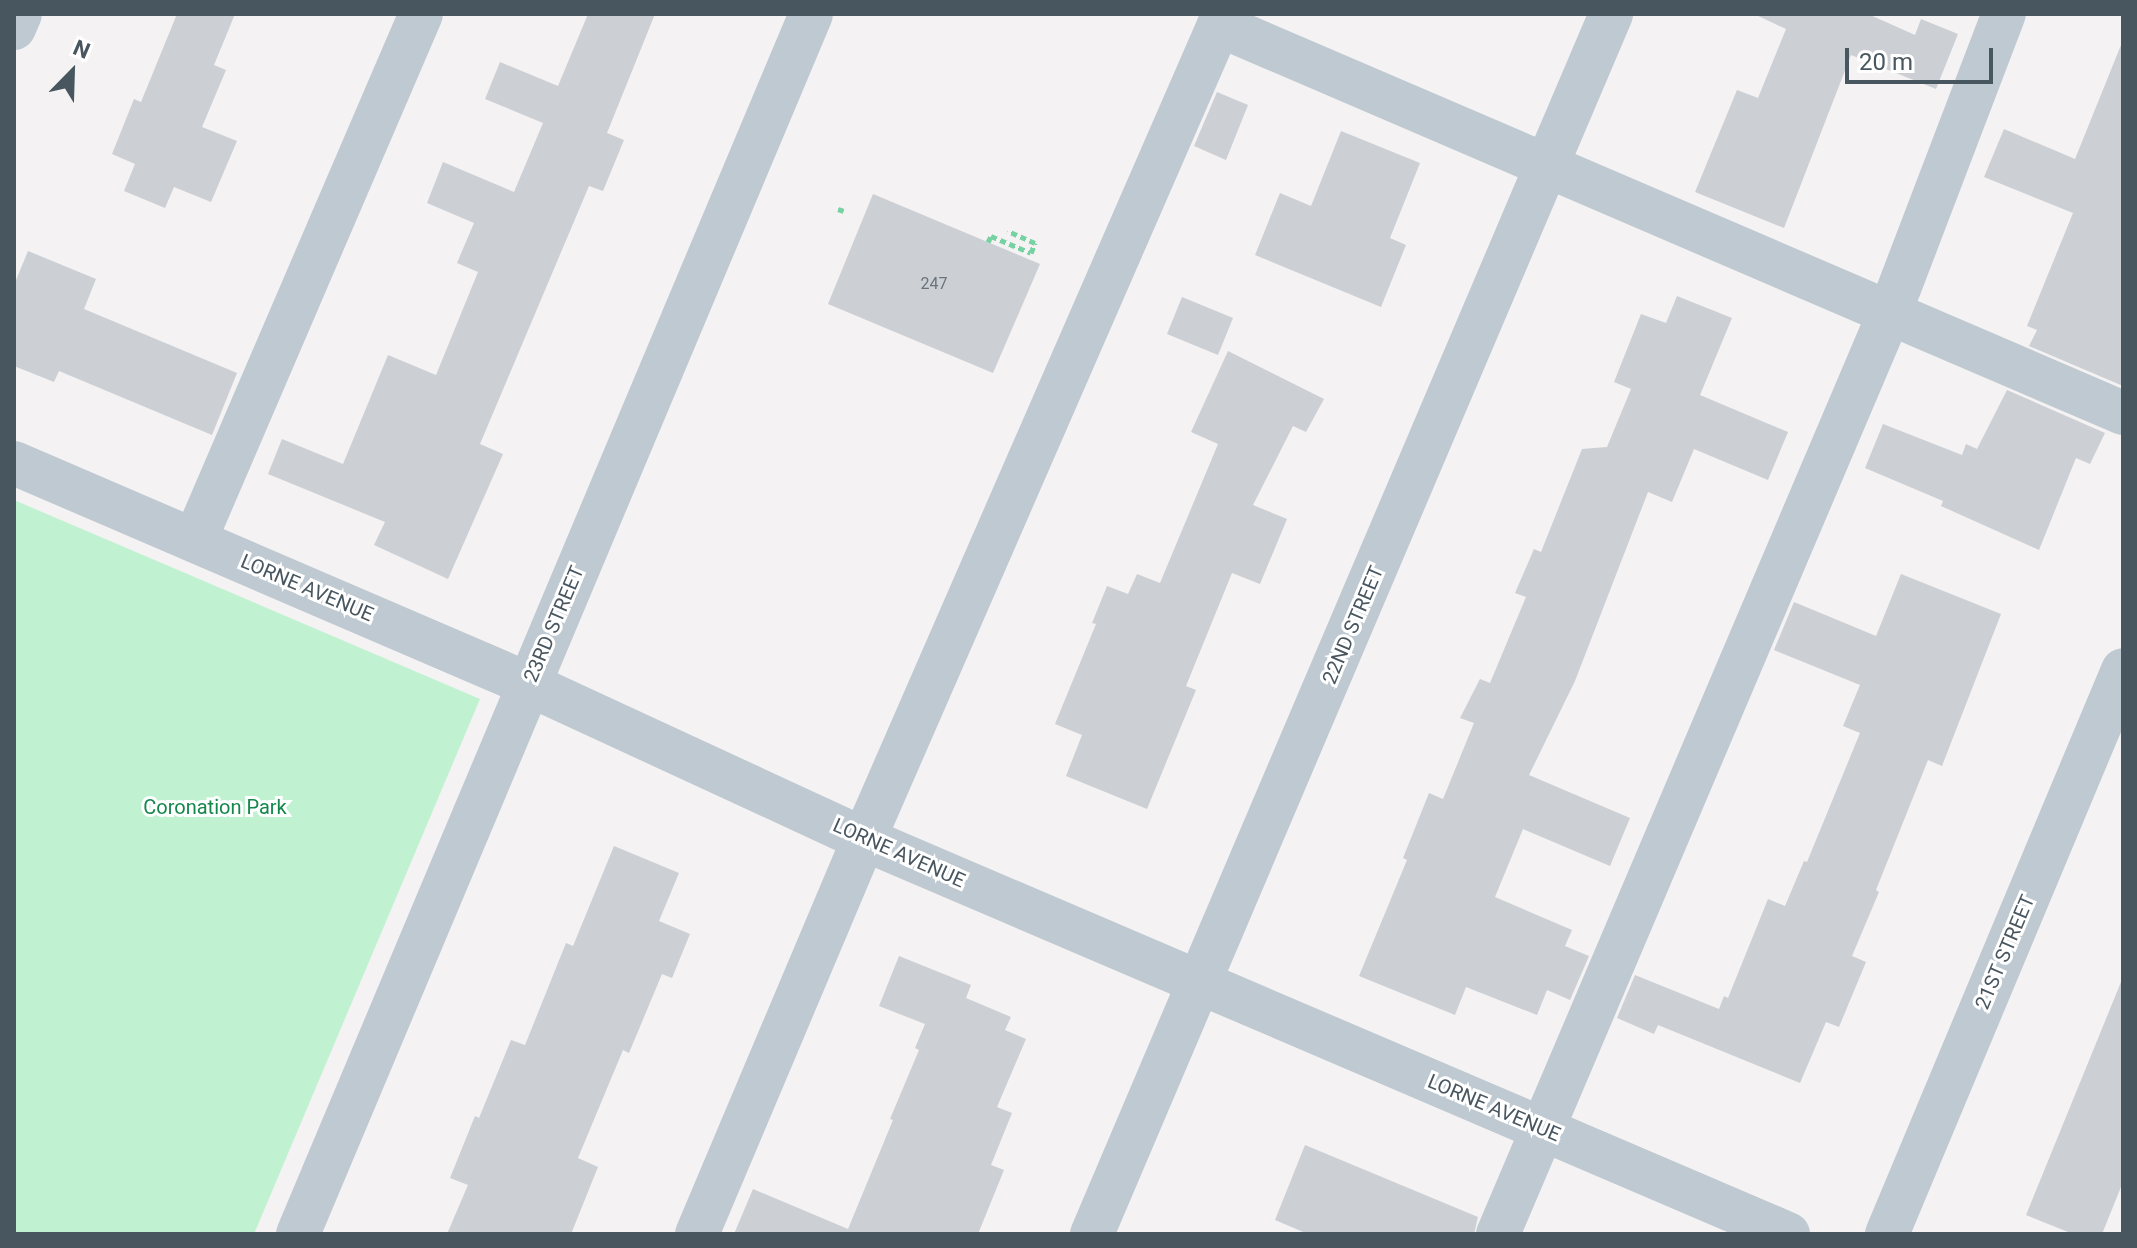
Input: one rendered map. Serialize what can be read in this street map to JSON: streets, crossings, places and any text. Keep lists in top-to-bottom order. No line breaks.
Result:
{"streets":{"street":["LORNE AVENUE","23RD STREET","22ND STREET","21ST STREET"]},"crossings":[["LORNE AVENUE","23RD STREET"],["LORNE AVENUE","22ND STREET"]],"parks":["Coronation Park"],"house_numbers":["247"],"scale_bar":"20 m","north":"top right"}
